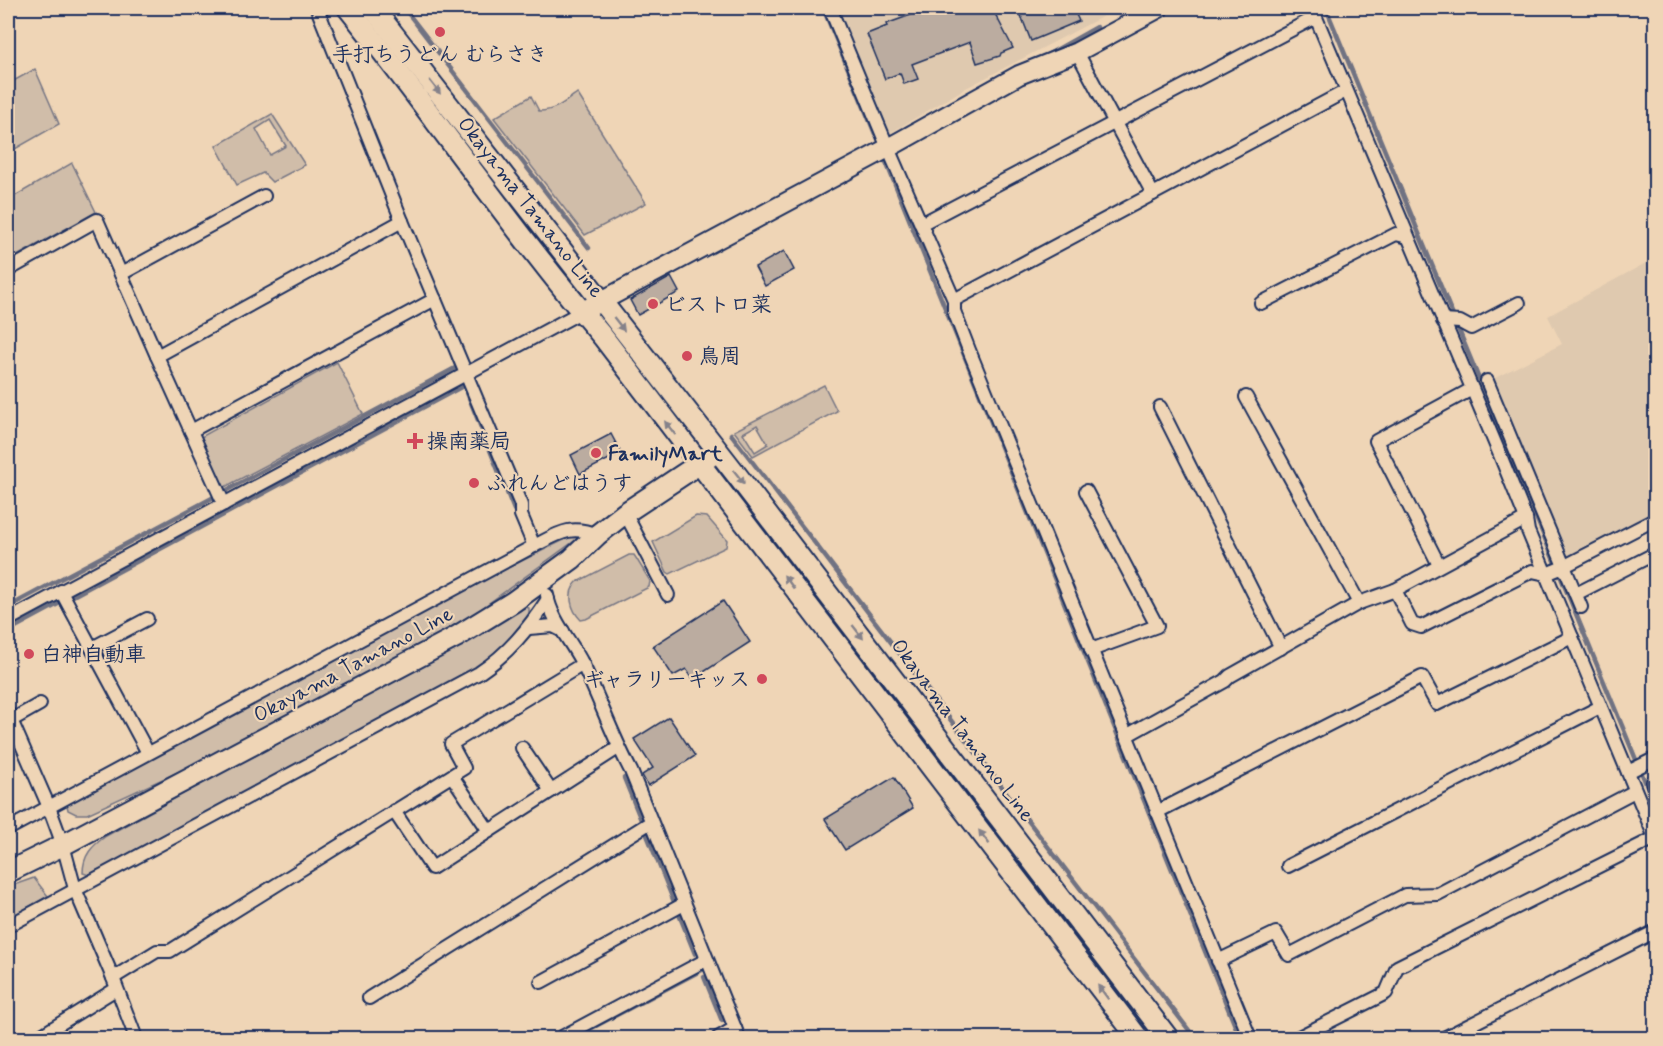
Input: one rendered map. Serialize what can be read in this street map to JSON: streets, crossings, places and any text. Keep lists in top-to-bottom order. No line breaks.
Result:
{"streets":{"main road":["Okayama Tamano Line"]},"places":{"other":["手打ちうどん むらさき","ビストロ菜","鳥周","FamilyMart","ふれんどはうす","白神自動車","ギャラリーキッス"],"health":["操南薬局"]}}
